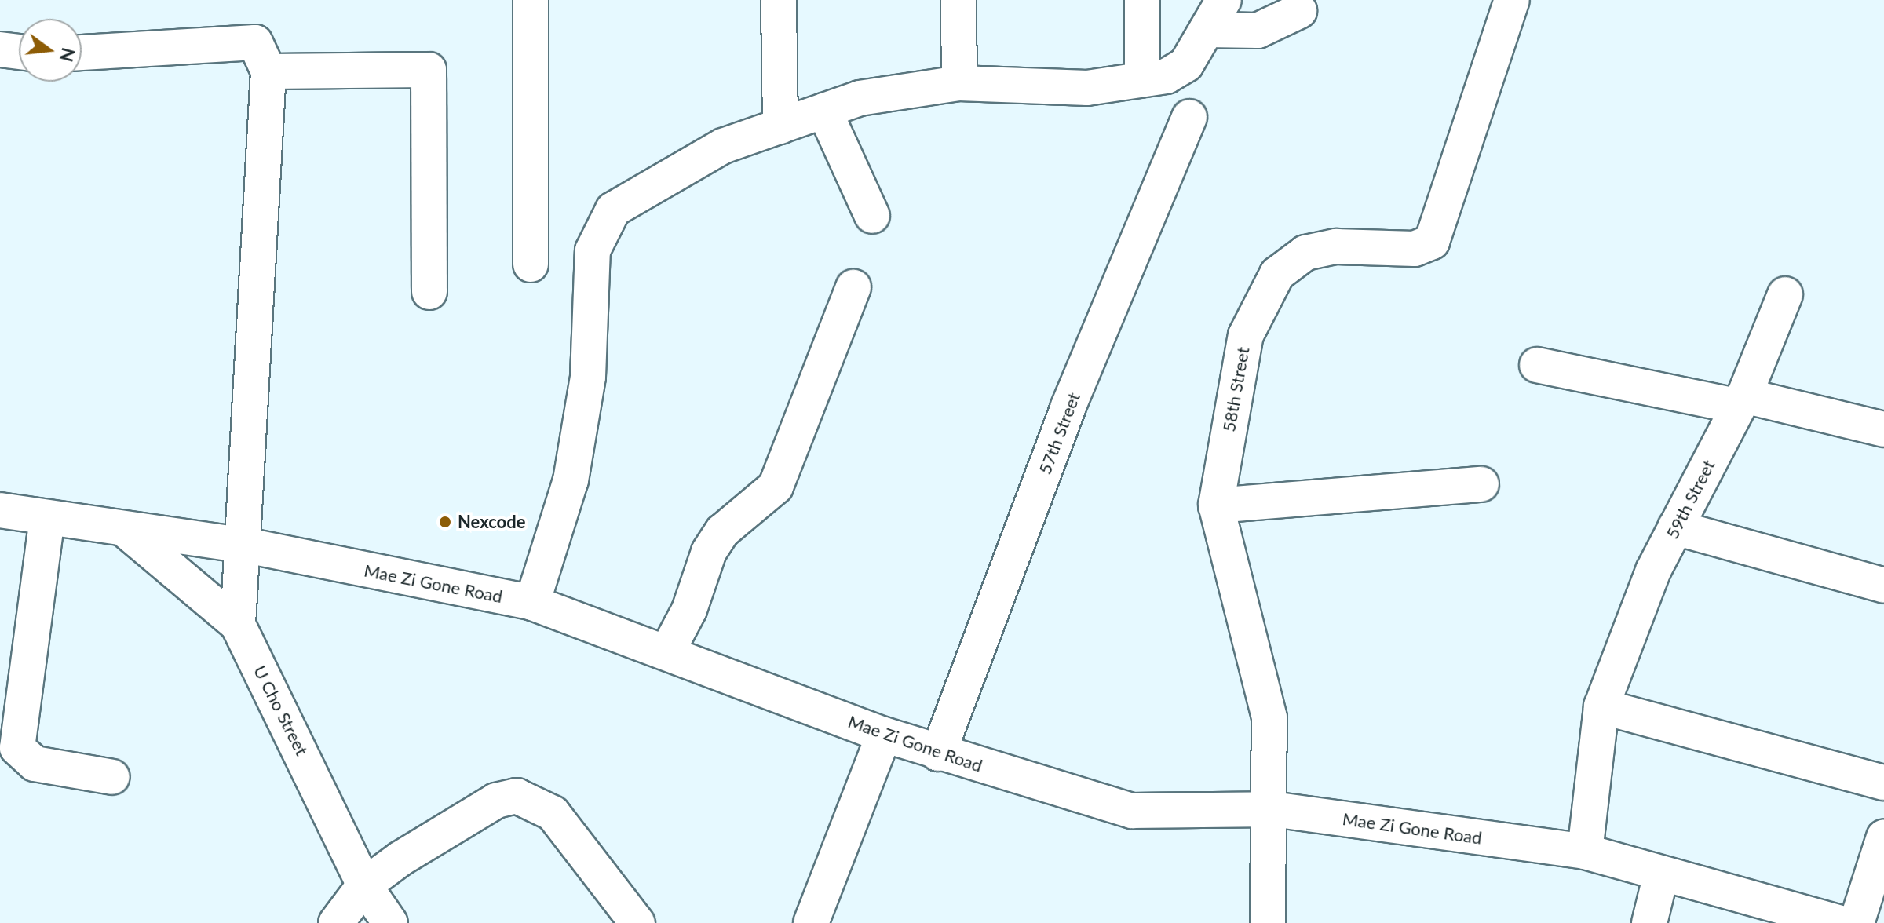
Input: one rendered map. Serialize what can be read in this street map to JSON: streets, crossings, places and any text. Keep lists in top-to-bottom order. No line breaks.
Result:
{"streets":{"street":["58th Street","57th Street","59th Street","Mae Zi Gone Road","U Cho Street"]},"crossings":[["58th Street","Mae Zi Gone Road"],["57th Street","Mae Zi Gone Road"],["59th Street","Mae Zi Gone Road"],["Mae Zi Gone Road","U Cho Street"]],"places":["Nexcode"],"north":"right"}
